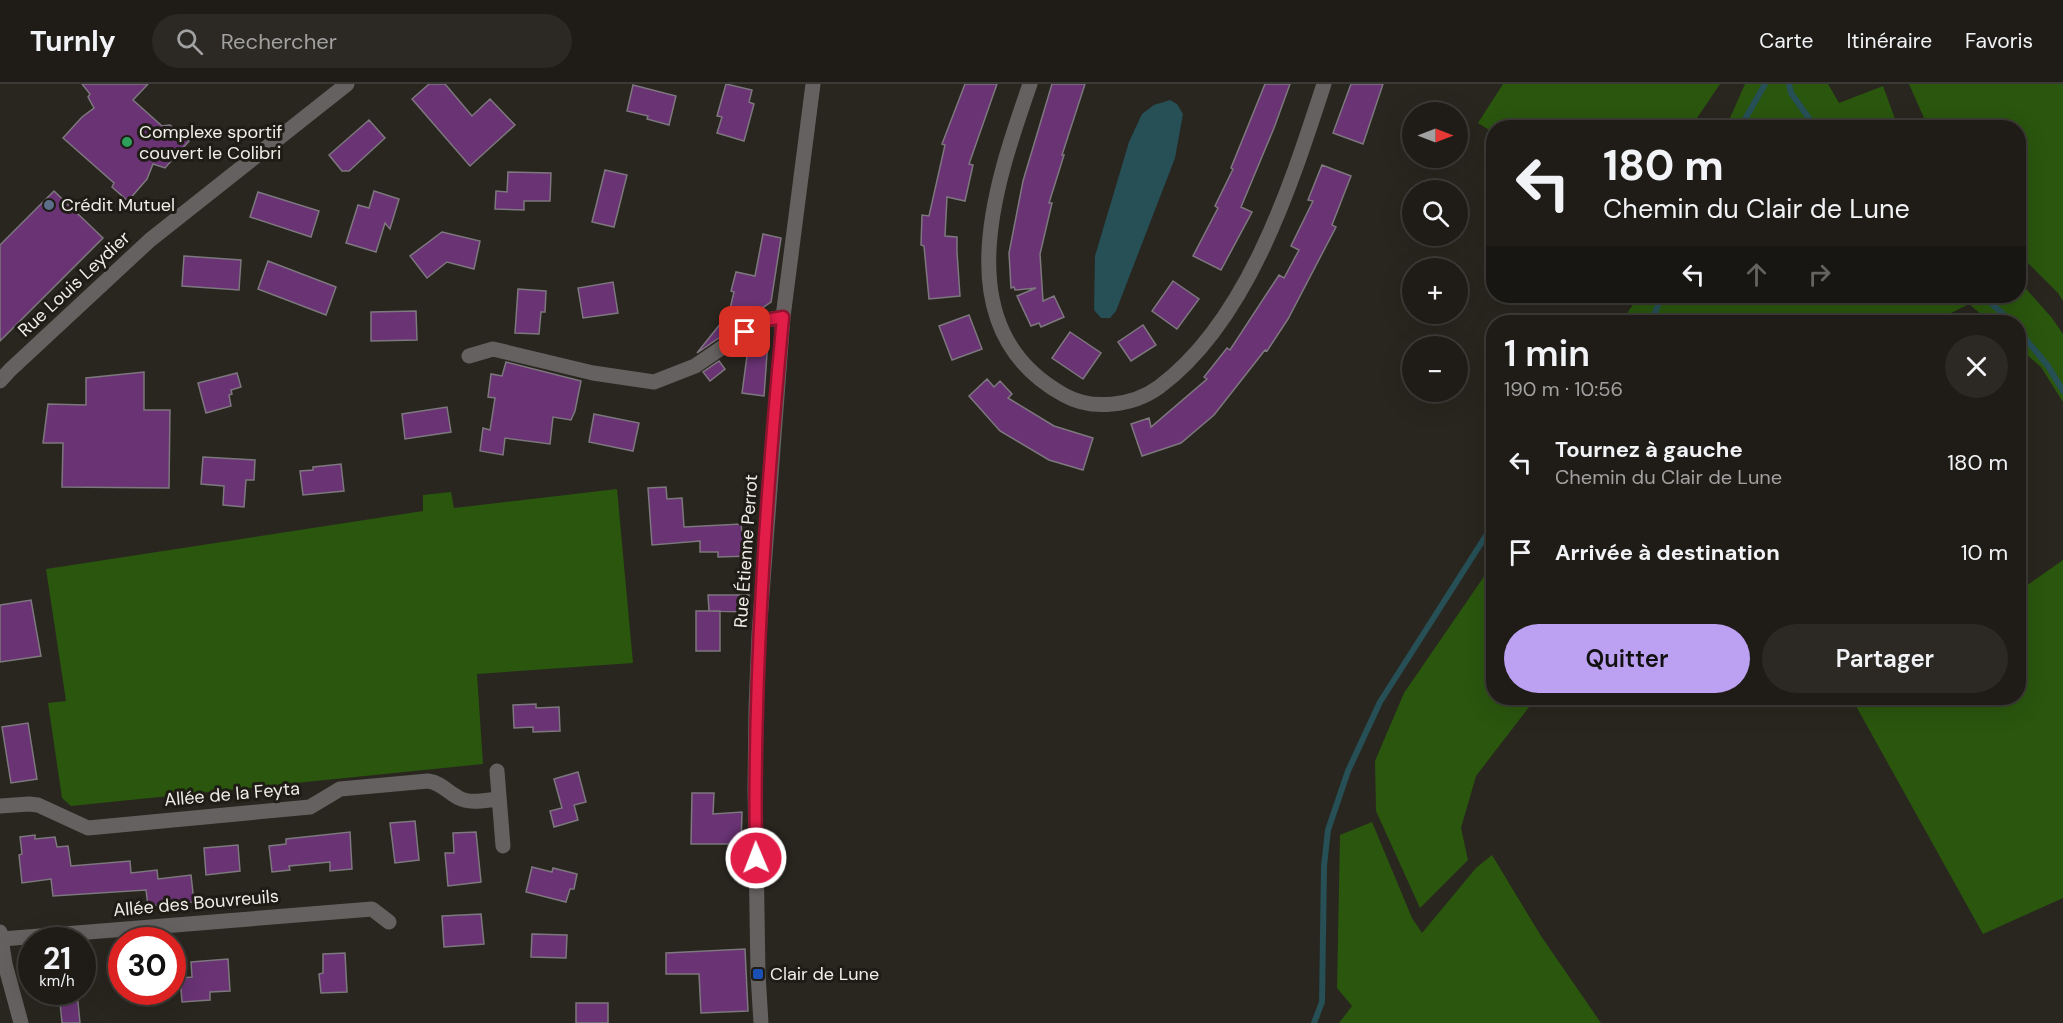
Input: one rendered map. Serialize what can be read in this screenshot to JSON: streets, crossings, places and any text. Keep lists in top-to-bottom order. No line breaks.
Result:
{"streets":{"street":["Rue Louis Leydier","Rue Étienne Perrot","Allée de la Feyta","Allée des Bouvreuils"]},"places":{"other":["Complexe sportif couvert le Colibri","Crédit Mutuel"],"transit":["Clair de Lune"]},"north":"right","page":{"header":"Turnly","search":"Rechercher","nav":["Carte","Itinéraire","Favoris"],"map_buttons":["+","−"],"turn":["180 m","Chemin du Clair de Lune"],"heading":["1 min","190 m · 10:56"],"list":[{"name":"Tournez à gauche","note":"Chemin du Clair de Lune","value":"180 m"},{"name":"Arrivée à destination","value":"10 m"}],"buttons":["Quitter","Partager"],"speed":"21 km/h","limit":"30"}}
